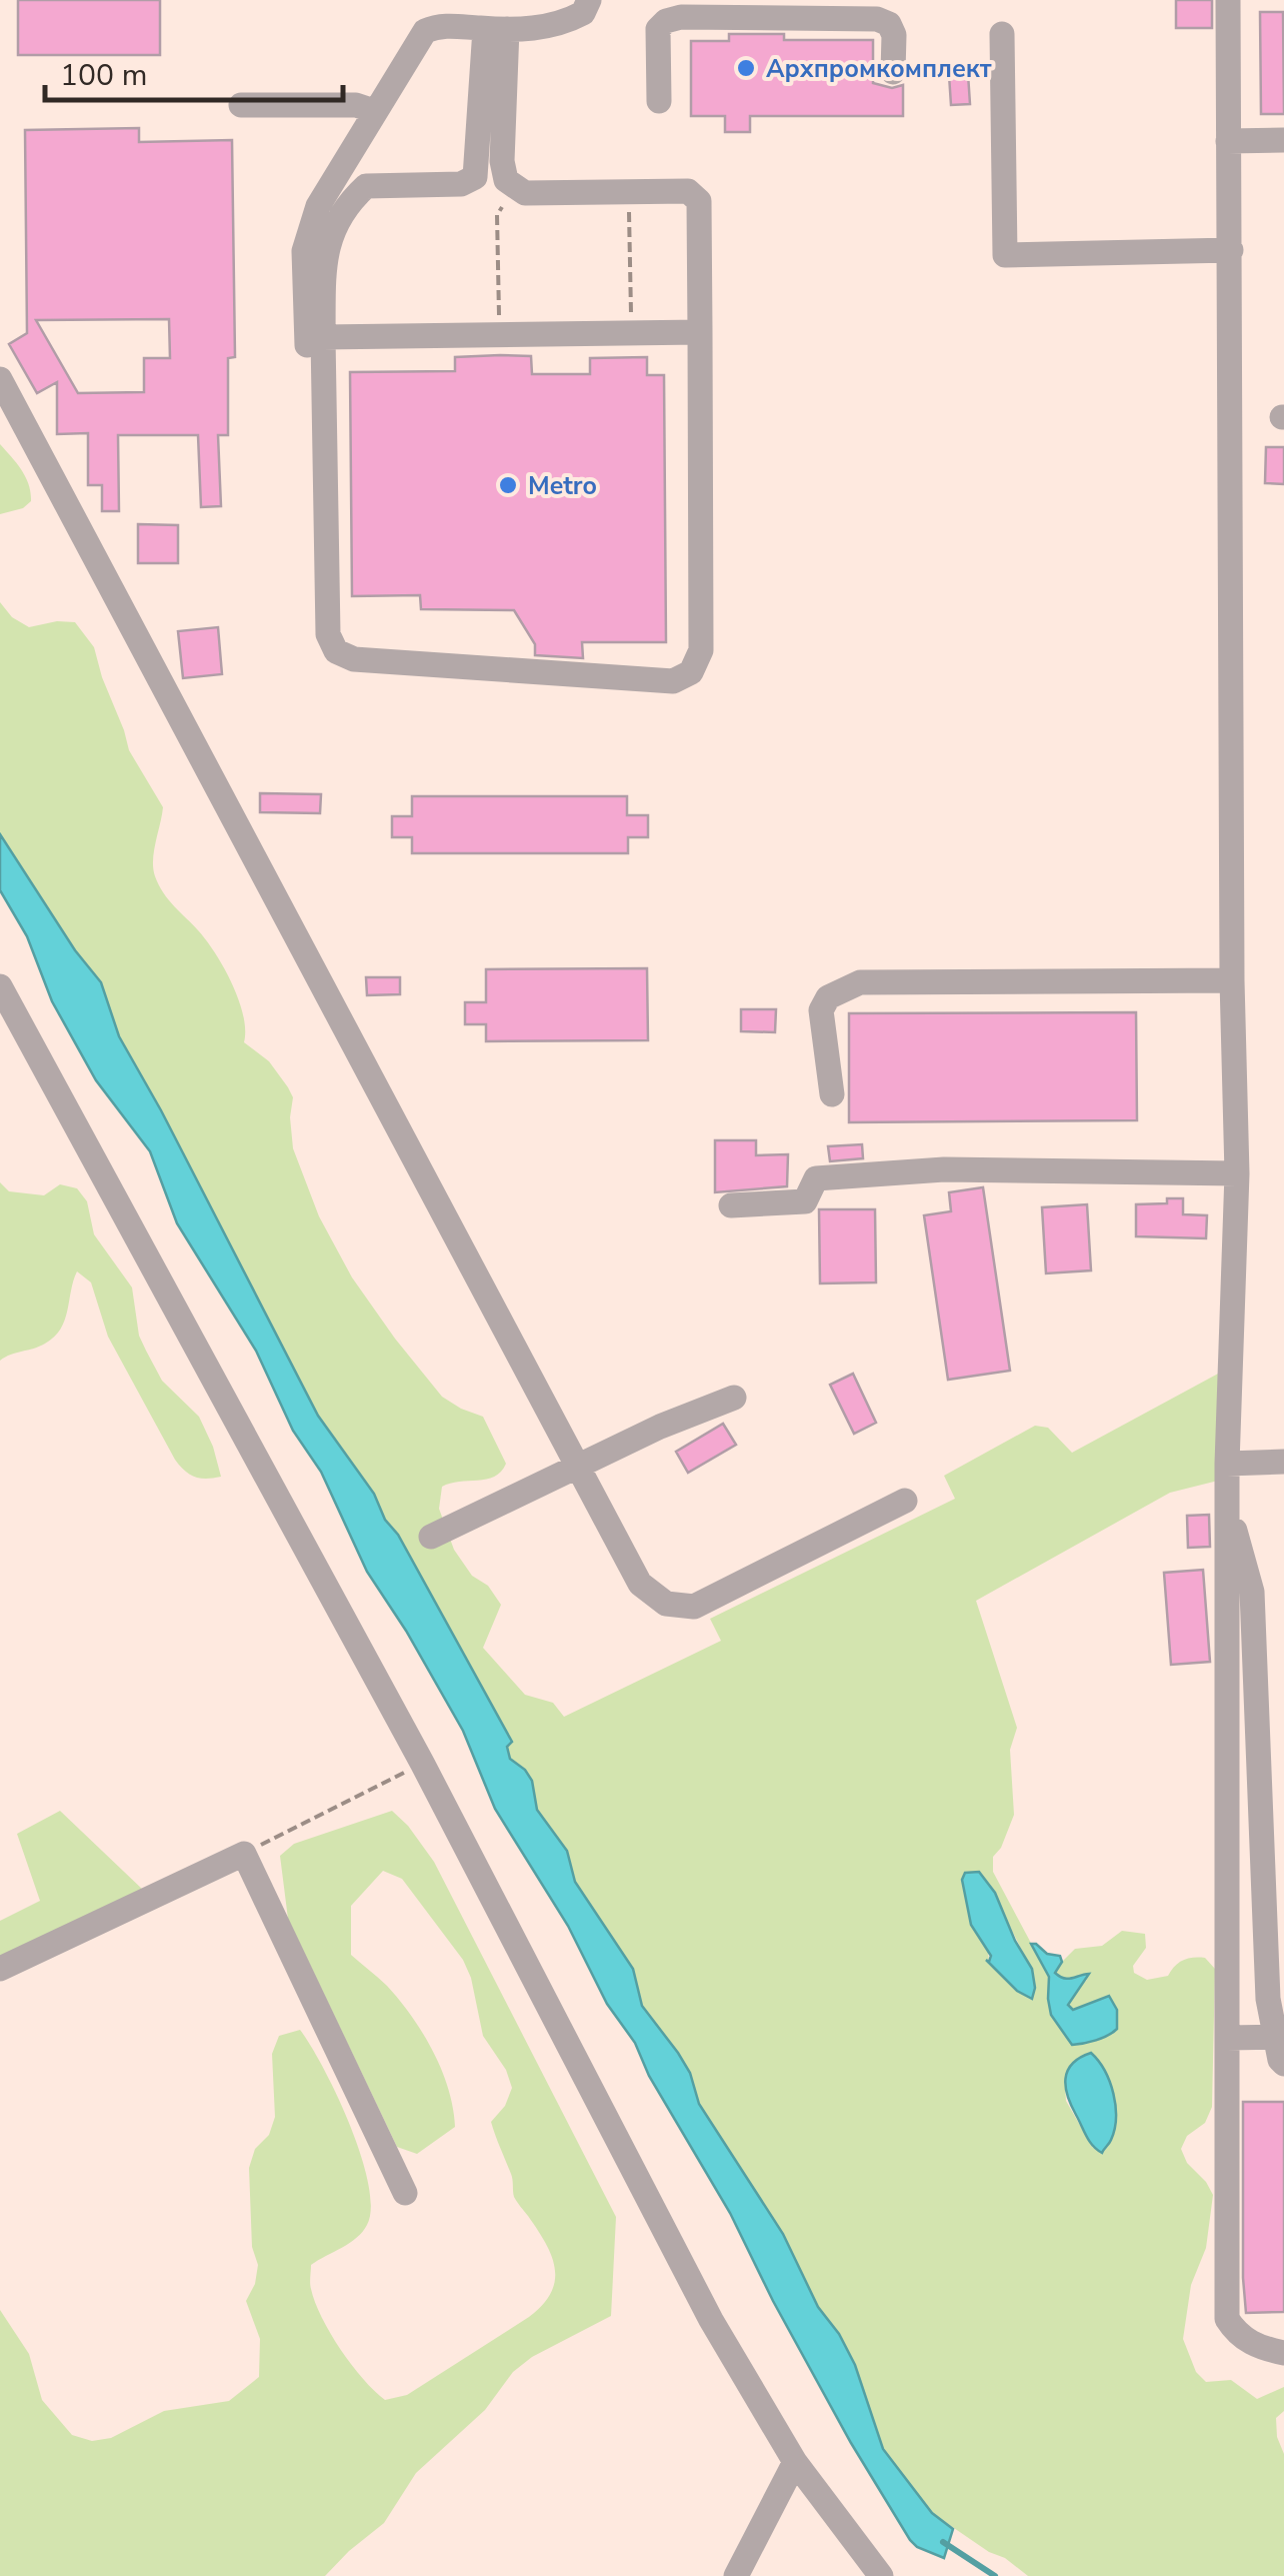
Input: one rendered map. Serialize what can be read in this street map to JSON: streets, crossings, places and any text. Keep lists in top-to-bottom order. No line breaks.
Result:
{"places":["Архпромкомплект","Metro"],"scale_bar":"100 m"}
